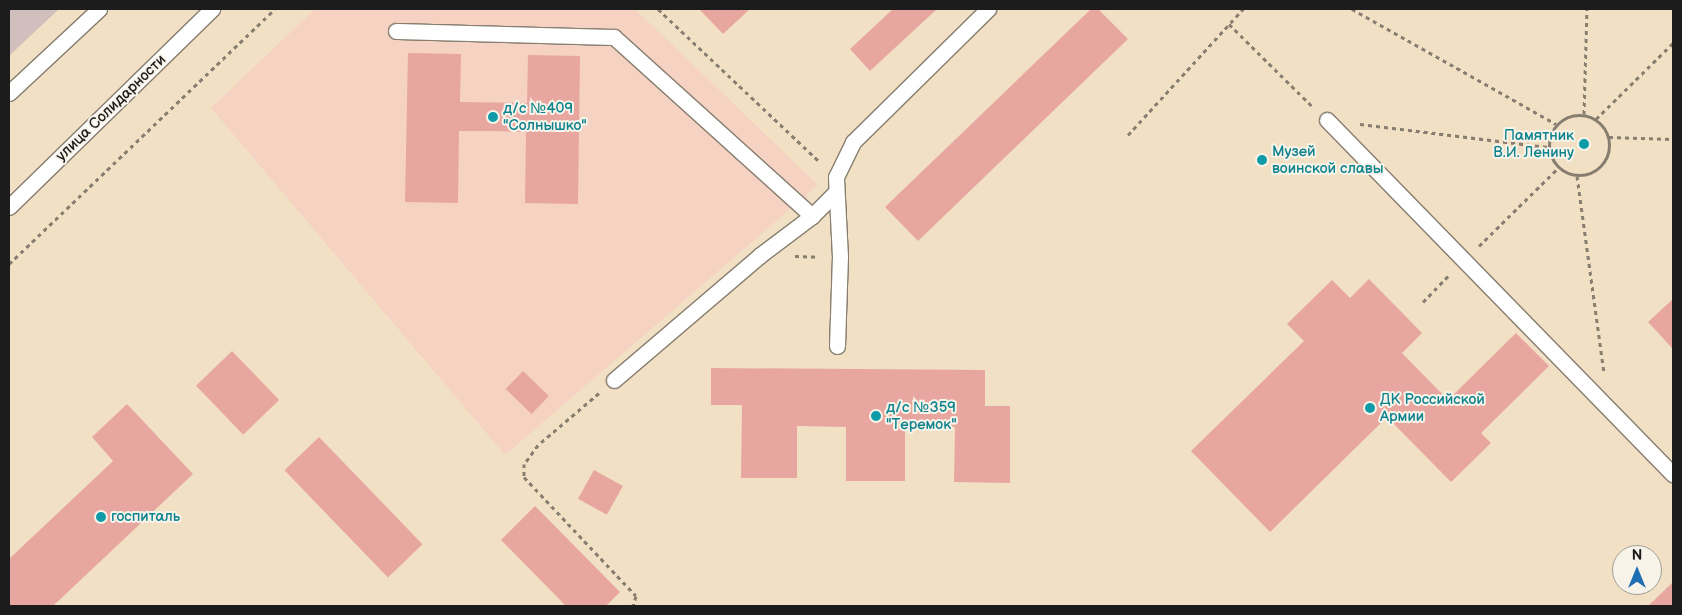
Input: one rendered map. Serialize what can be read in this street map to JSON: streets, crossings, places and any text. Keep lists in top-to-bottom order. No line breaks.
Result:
{"streets":{"lane":["улица Солидарности"]},"places":["д/с №409 \"Солнышко\"","Памятник В.И. Ленину","Музей воинской славы","ДК Российской Армии","д/с №359 \"Теремок\"","госпиталь"],"north":"top"}
